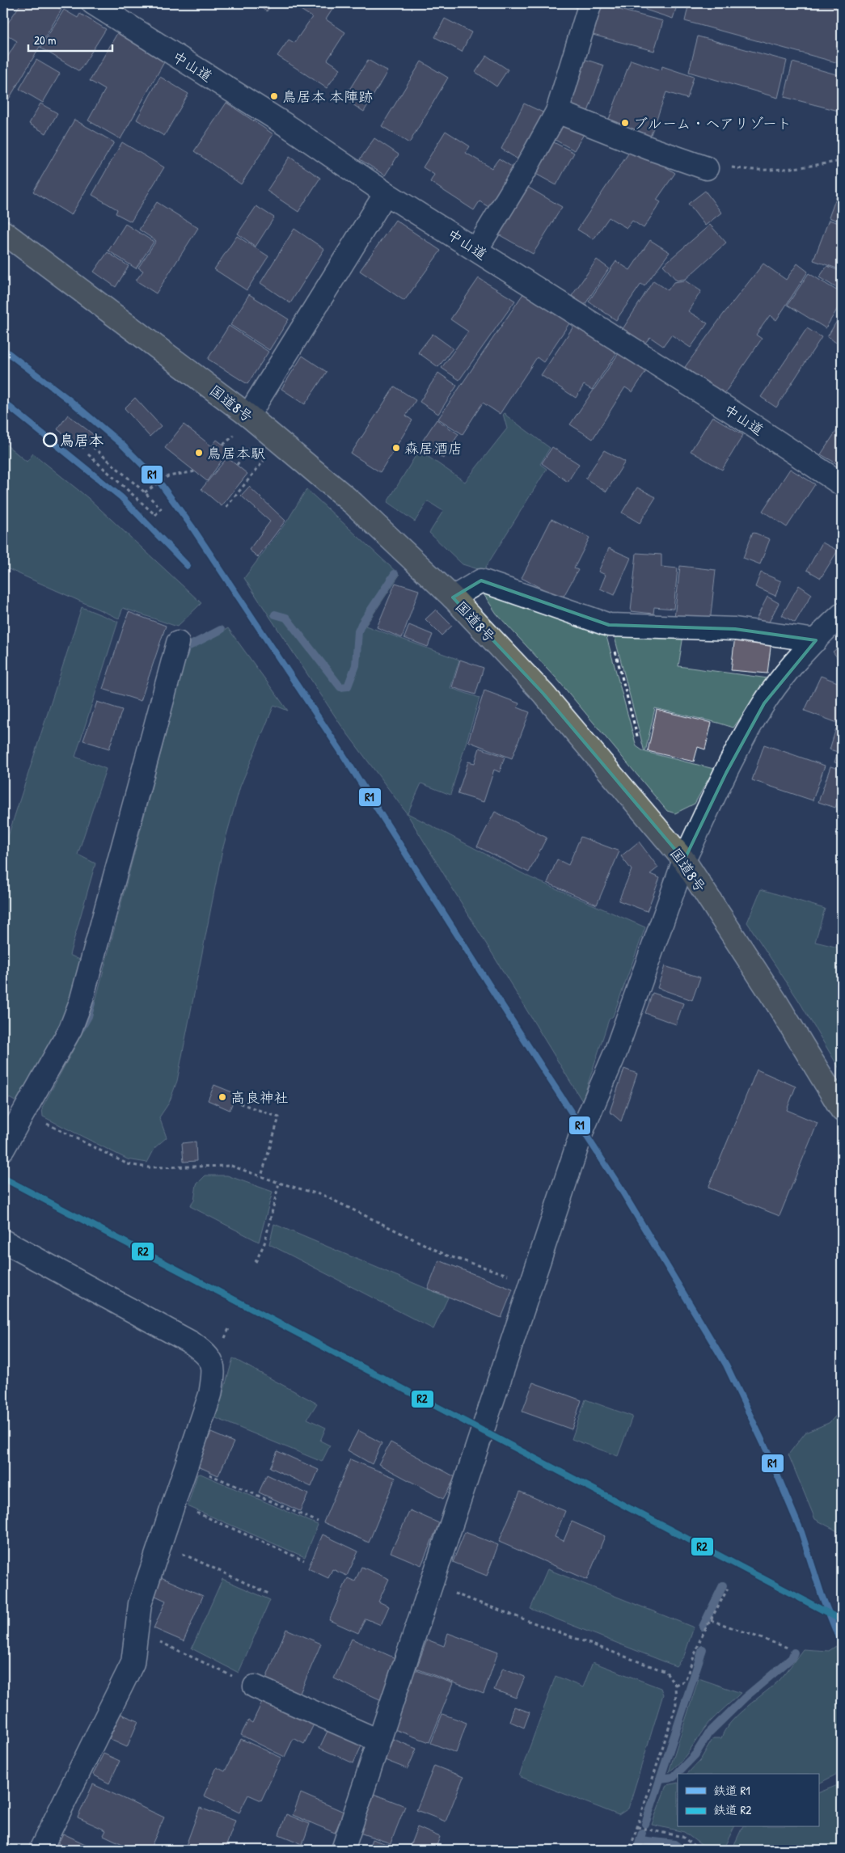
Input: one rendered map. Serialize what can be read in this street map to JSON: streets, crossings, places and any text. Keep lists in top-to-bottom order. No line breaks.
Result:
{"streets":{"highway":["国道8号"],"street":["中山道"]},"places":["鳥居本 本陣跡","ブルーム・ヘアリゾート","鳥居本","森居酒店","鳥居本駅","高良神社"],"lines":["rail line R1","rail line R2"],"legend":["鉄道 R1","鉄道 R2"],"scale_bar":"20 m"}
